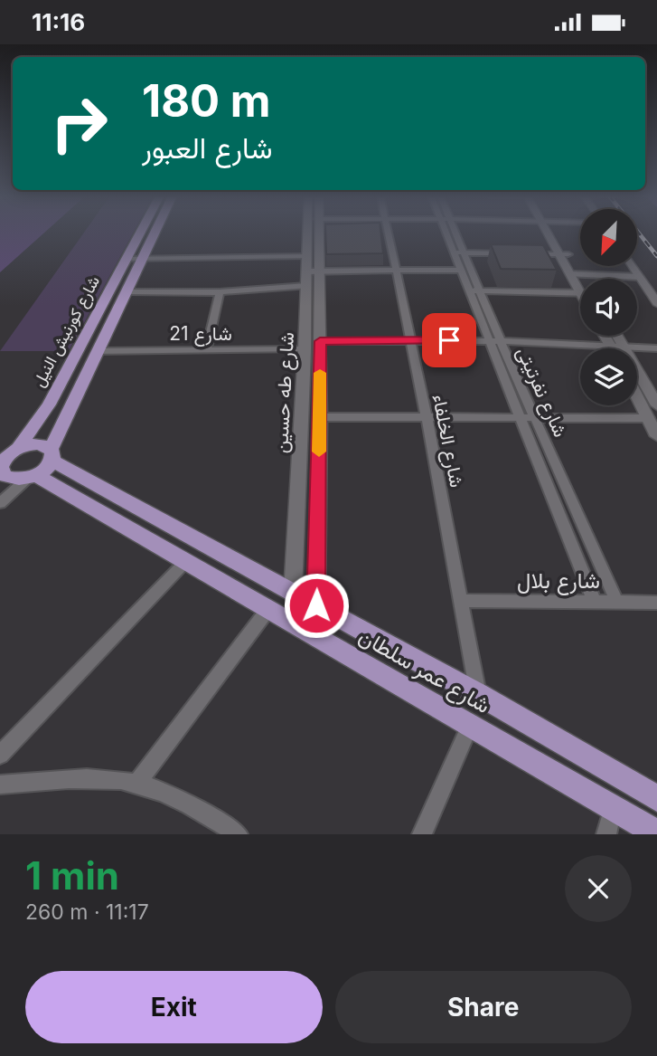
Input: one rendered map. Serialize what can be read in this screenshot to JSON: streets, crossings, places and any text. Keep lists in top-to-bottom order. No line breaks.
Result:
{"streets":{"main road":["شارع كورنيش النيل","شارع طه حسين","شارع عمر سلطان"],"street":["شارع 21","شارع نفرتيتى","شارع الخلفاء","شارع بلال"]},"crossings":[["شارع كورنيش النيل","شارع 21"],["شارع كورنيش النيل","شارع عمر سلطان"],["شارع 21","شارع طه حسين"],["شارع نفرتيتى","شارع بلال"],["شارع طه حسين","شارع عمر سلطان"],["شارع الخلفاء","شارع بلال"],["شارع الخلفاء","شارع عمر سلطان"]],"north":"bottom left","page":{"status":"11:16","turn":["180 m","شارع العبور"],"heading":["1 min","260 m · 11:17"],"buttons":["Exit","Share"]}}
